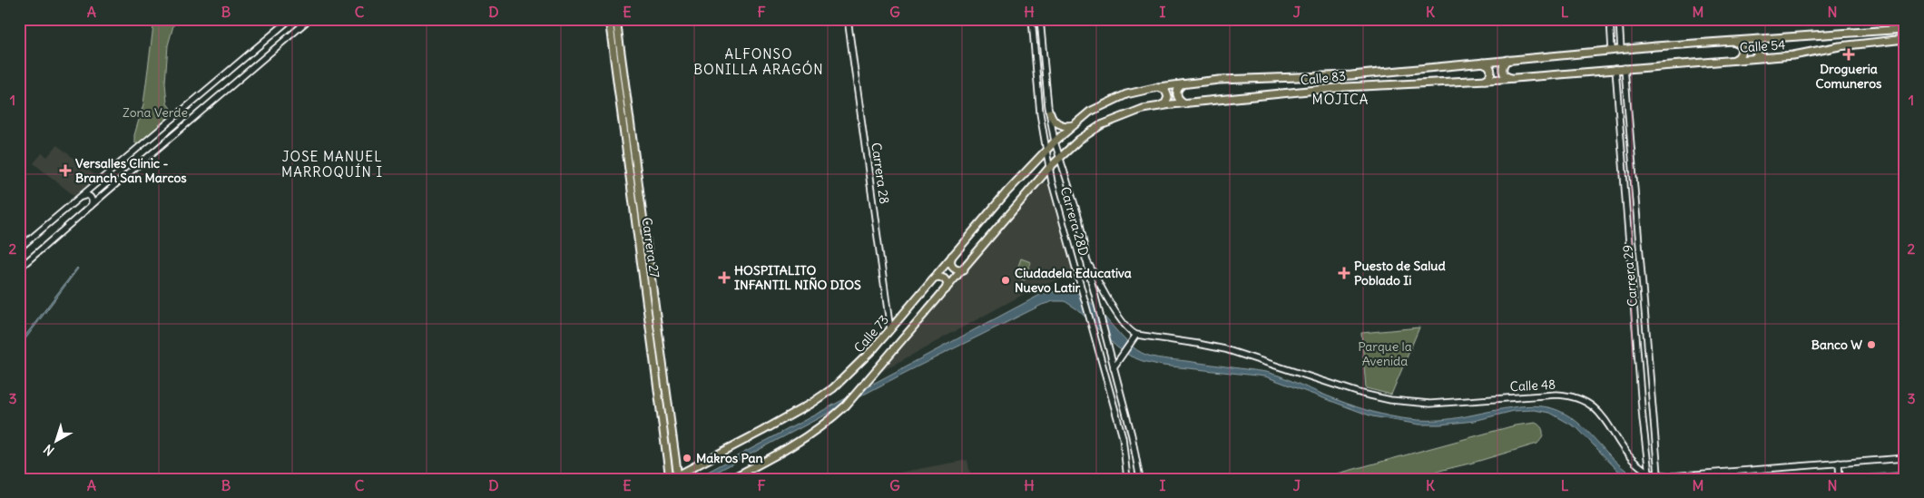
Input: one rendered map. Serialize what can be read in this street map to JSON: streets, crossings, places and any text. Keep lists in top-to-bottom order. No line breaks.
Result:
{"streets":{"main road":["Calle 54","Calle 83","Carrera 27","Calle 73"],"street":["Carrera 28","Carrera 28D","Carrera 29","Calle 48"]},"crossings":[["Calle 54","Calle 83"],["Calle 54","Carrera 29"],["Calle 83","Carrera 28D"],["Calle 83","Carrera 29"],["Calle 83","Calle 73"],["Carrera 28","Calle 73"],["Carrera 28D","Calle 73"],["Carrera 28D","Calle 48"],["Carrera 27","Calle 73"],["Carrera 29","Calle 48"]],"districts":["ALFONSO BONILLA ARAGÓN","MOJICA","JOSE MANUEL MARROQUÍN I"],"parks":["Zona Verde","Parque la Avenida"],"places":{"health":["Drogueria Comuneros","Versalles Clinic - Branch San Marcos","Puesto de Salud Poblado Ii","HOSPITALITO INFANTIL NIÑO DIOS"],"other":["Ciudadela Educativa Nuevo Latir","Banco W","Makros Pan"]},"north":"bottom left","grid":{"columns":["A","B","C","D","E","F","G","H","I","J","K","L","M","N"],"rows":["1","2","3"]}}
